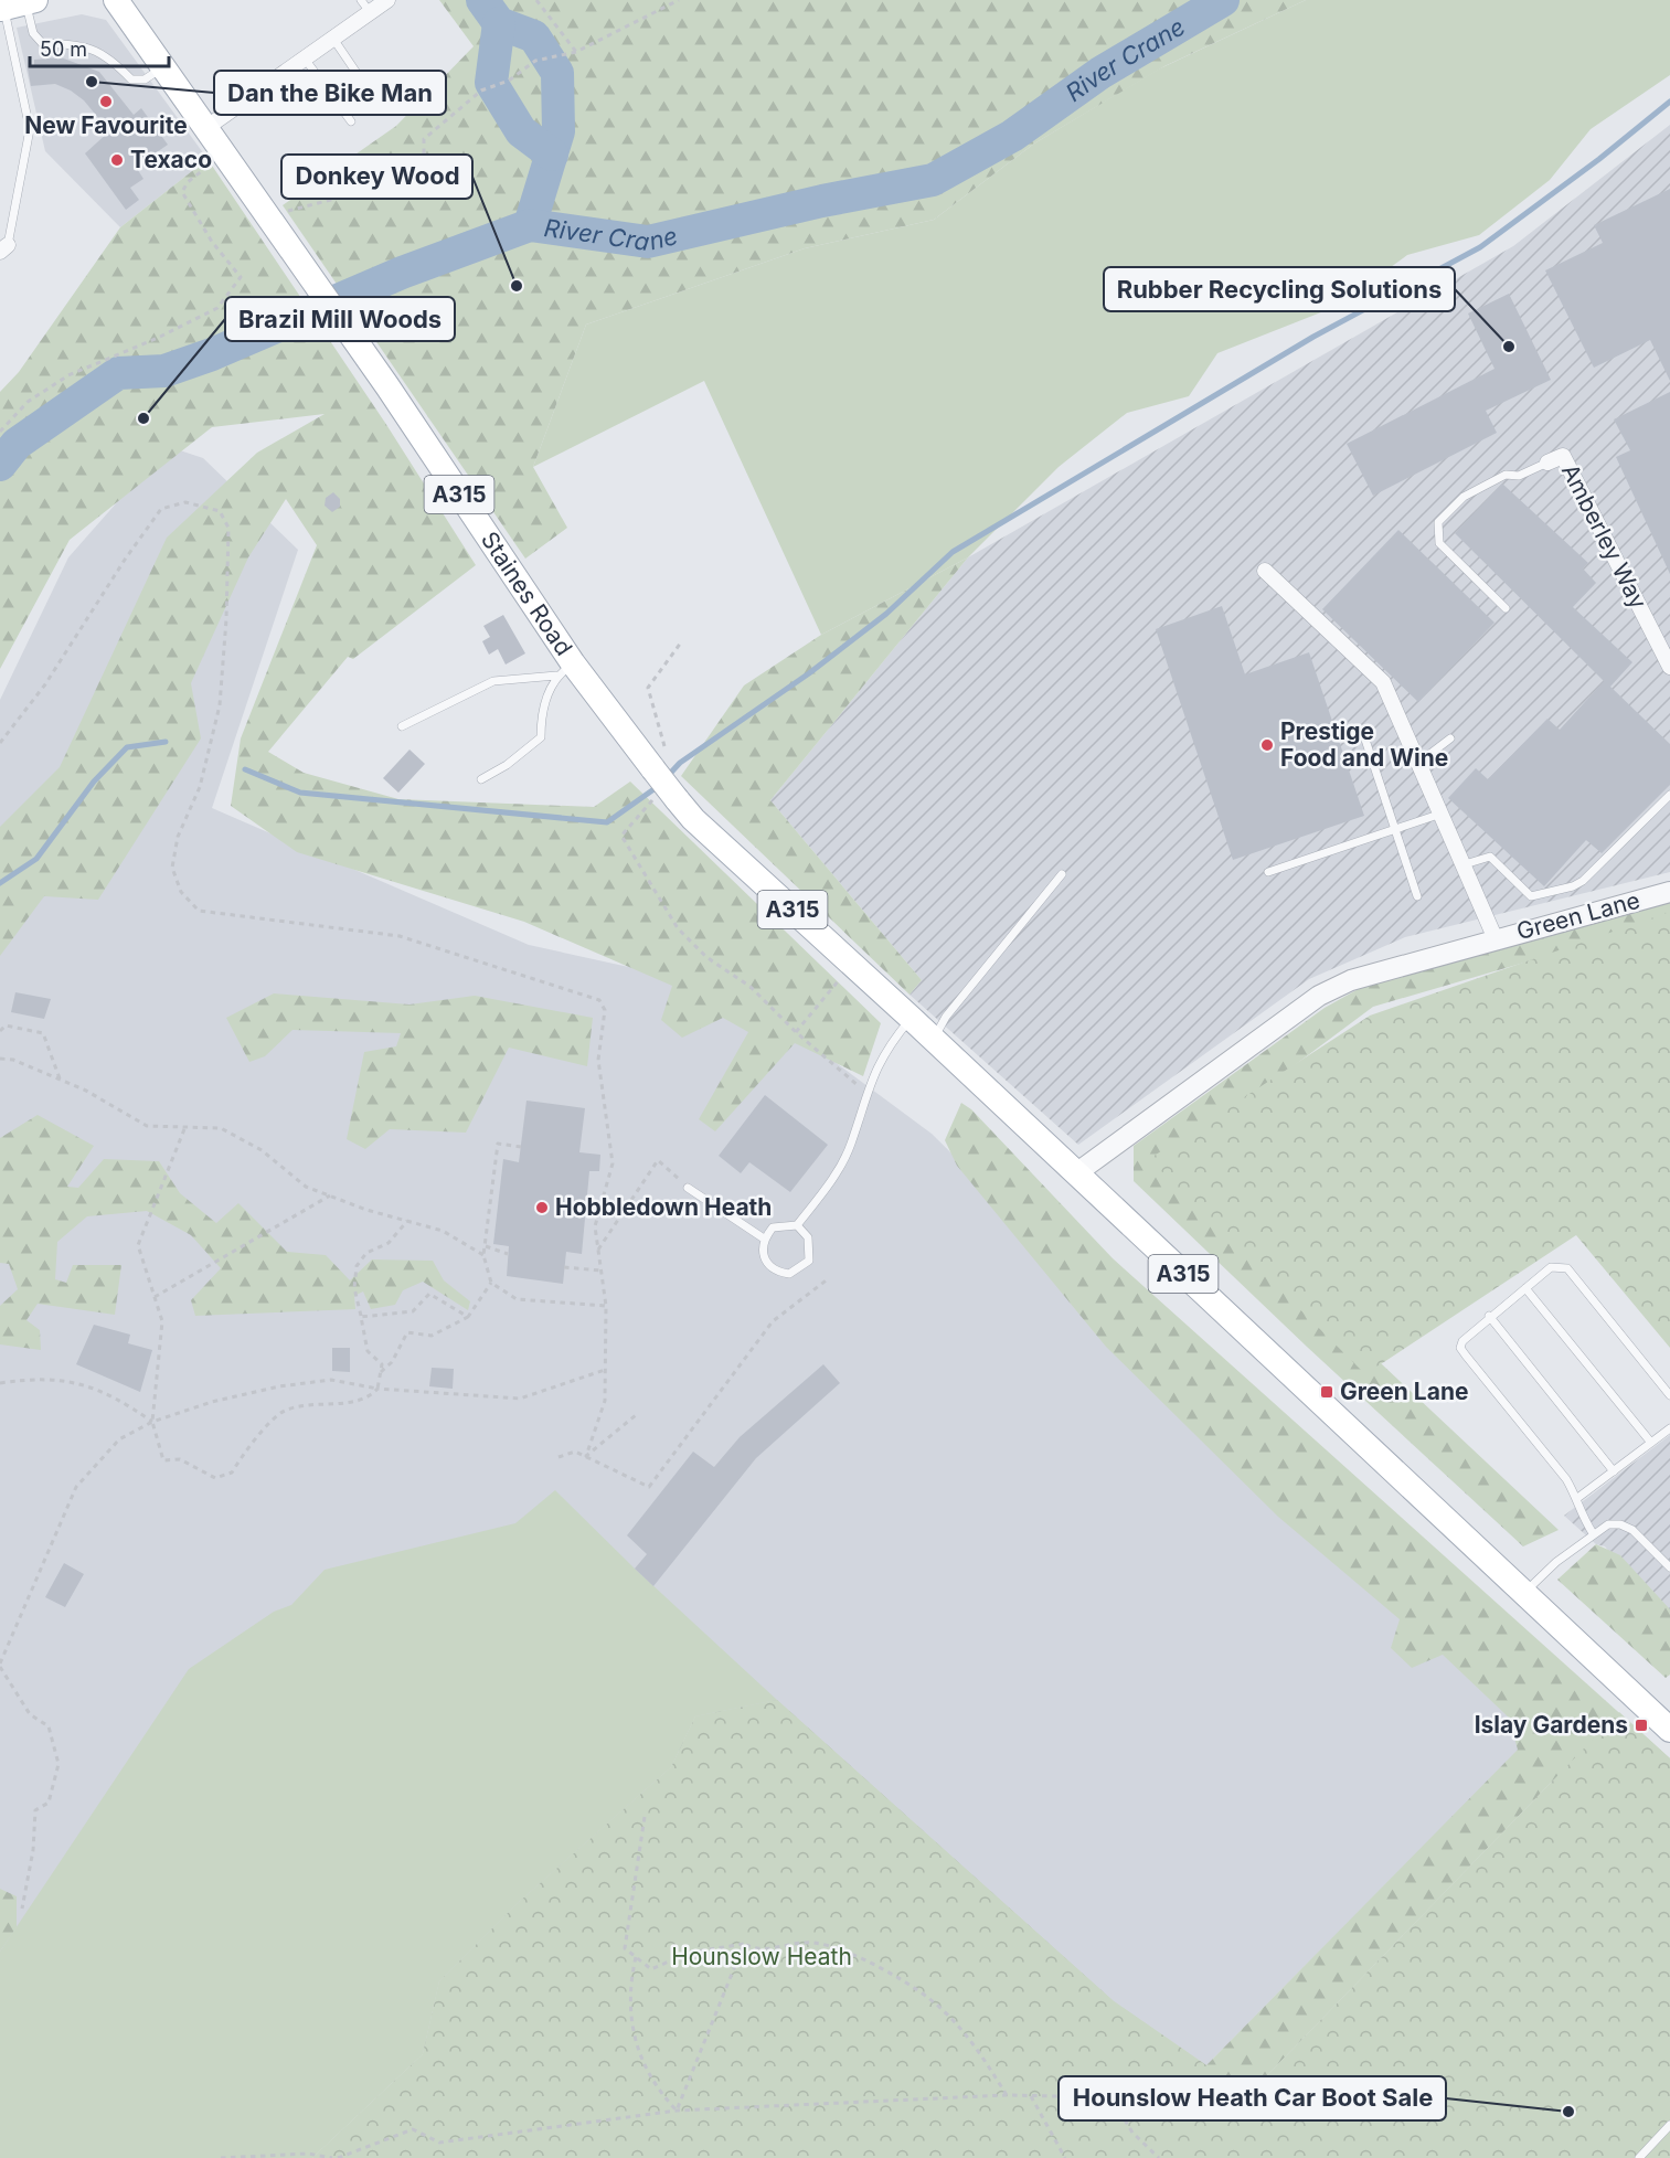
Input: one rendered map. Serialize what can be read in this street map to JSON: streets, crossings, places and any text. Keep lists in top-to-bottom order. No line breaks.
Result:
{"streets":{"main road":["A315","Staines Road"],"street":["Amberley Way","Green Lane"]},"crossings":[["A315","Staines Road"],["A315","Green Lane"]],"water":["River Crane"],"parks":["Hounslow Heath"],"places":{"other":["Dan the Bike Man","New Favourite","Texaco","Donkey Wood","Rubber Recycling Solutions","Brazil Mill Woods","Prestige Food and Wine","Hobbledown Heath","Hounslow Heath Car Boot Sale"],"transit":["Green Lane","Islay Gardens"]},"scale_bar":"50 m"}
